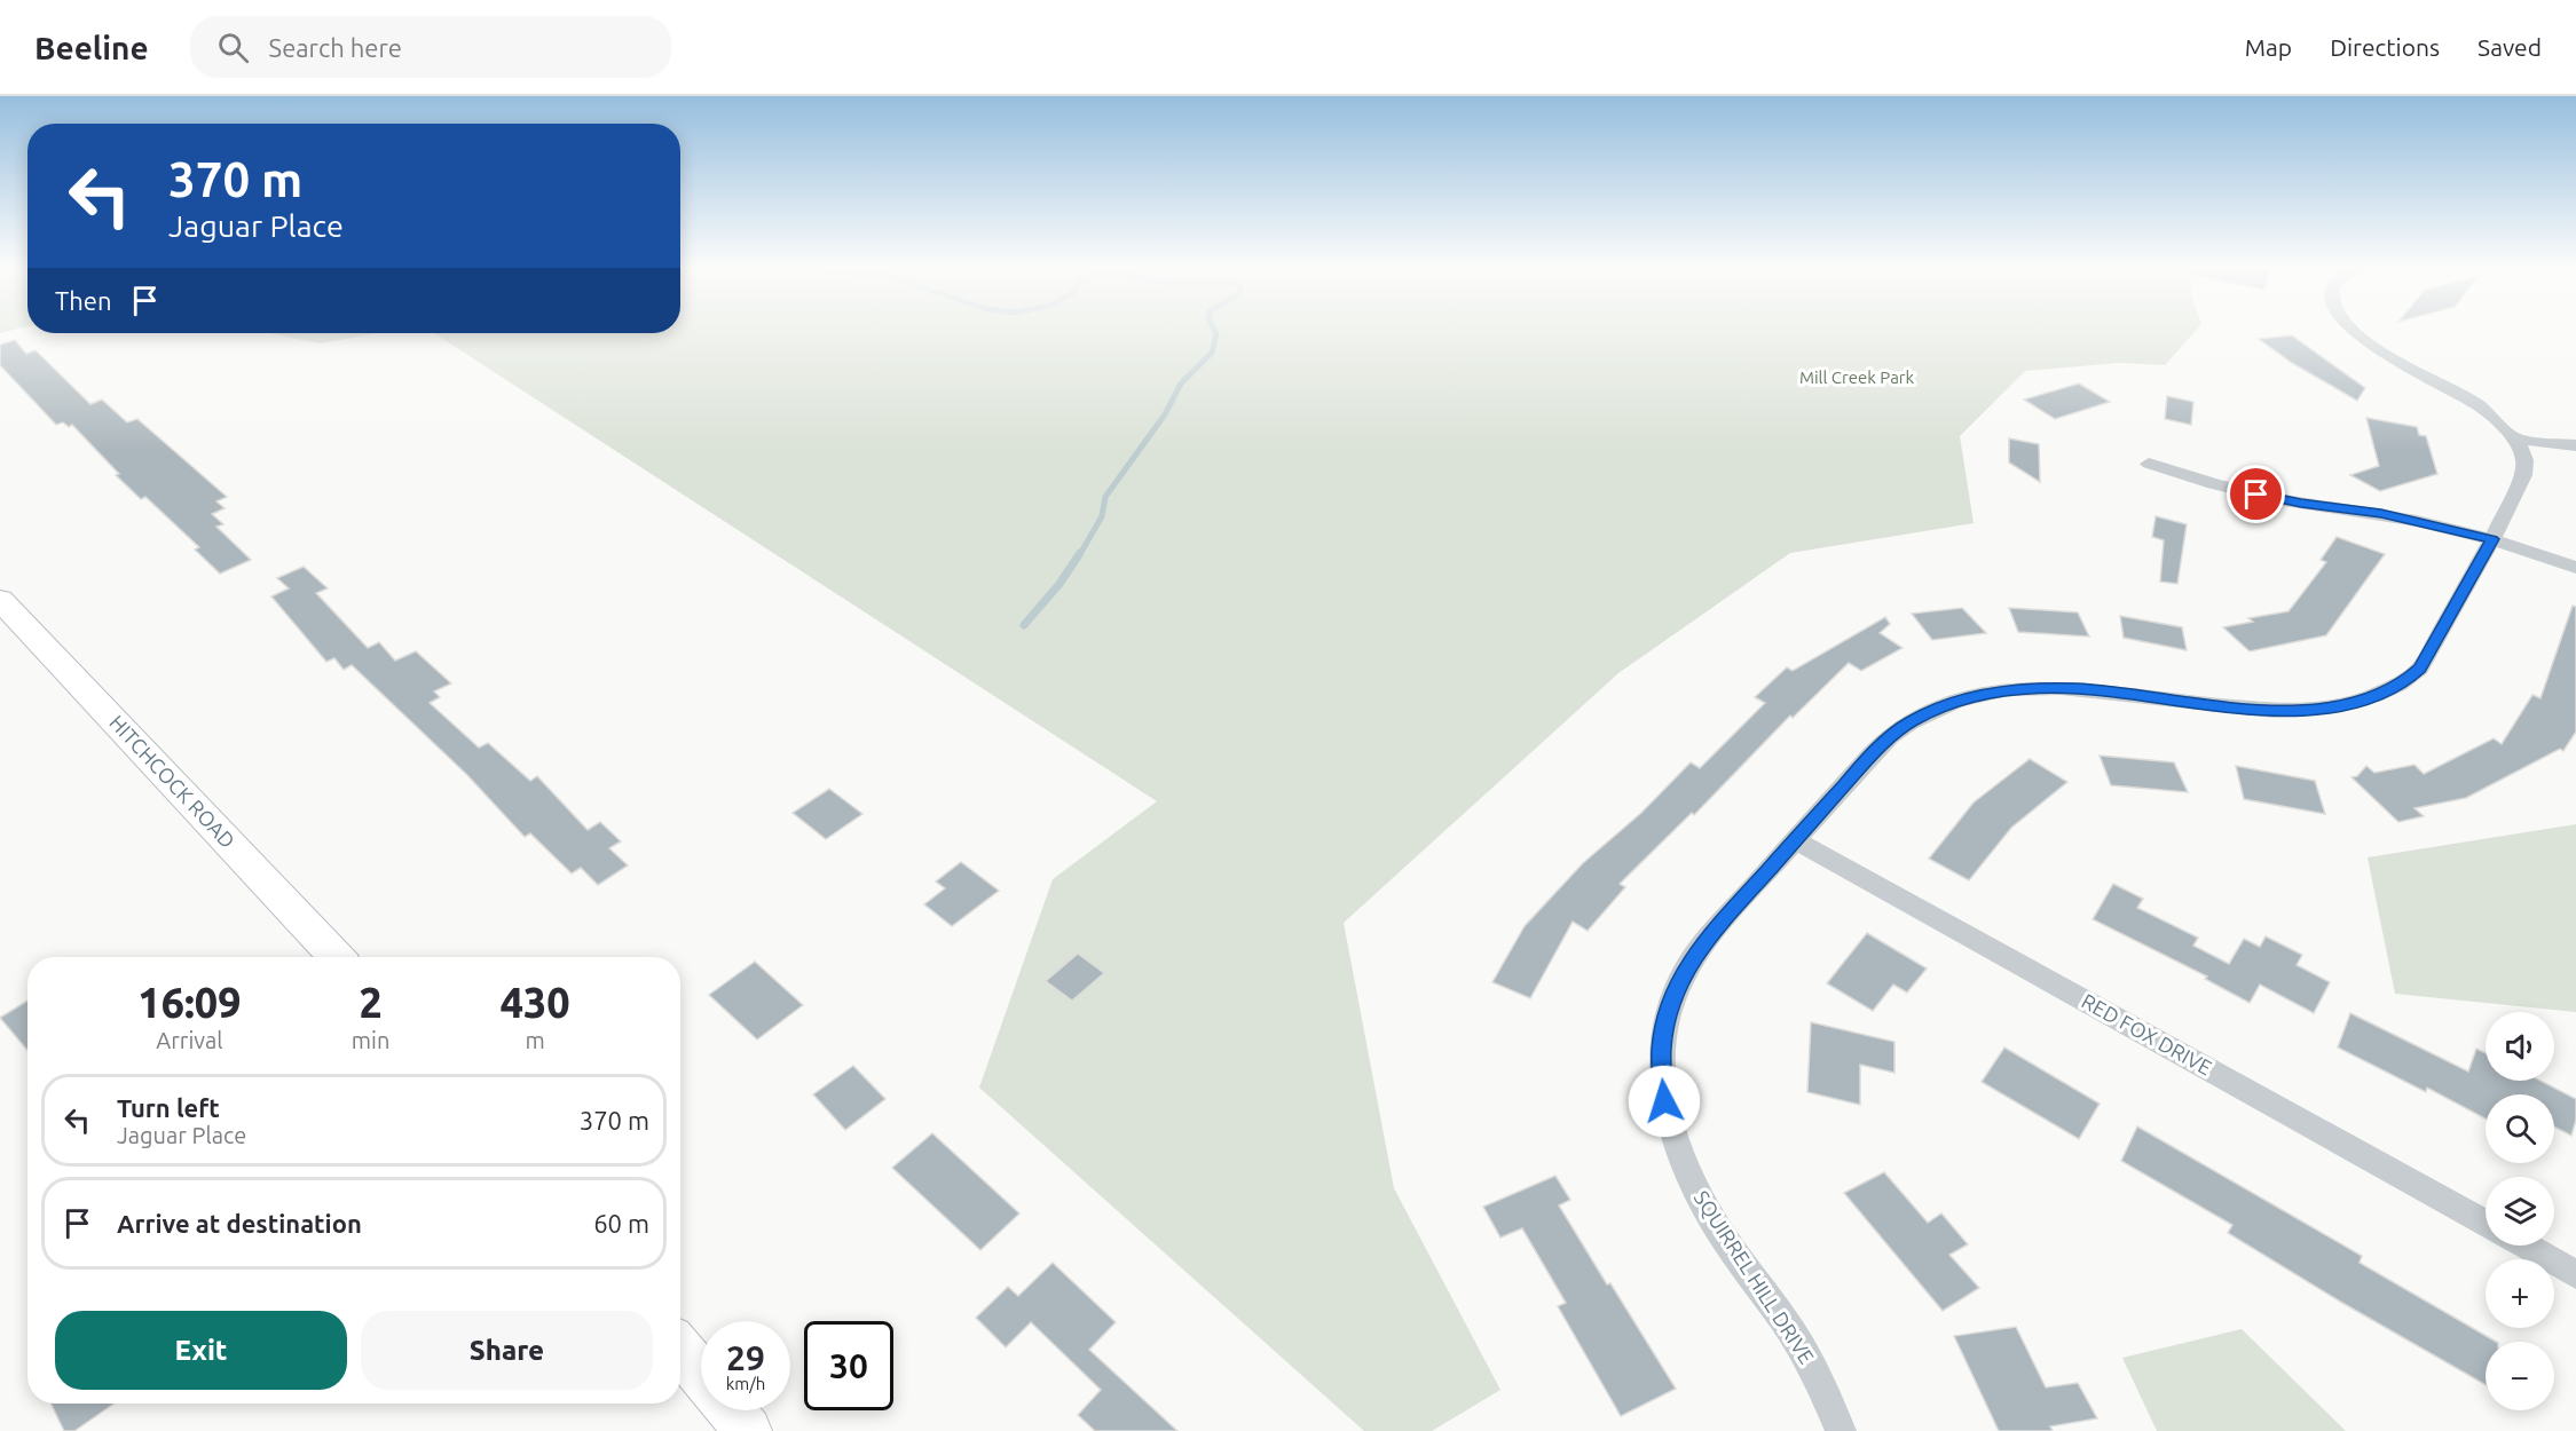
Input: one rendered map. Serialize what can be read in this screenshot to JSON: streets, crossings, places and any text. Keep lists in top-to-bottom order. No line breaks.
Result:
{"streets":{"street":["HITCHCOCK ROAD","RED FOX DRIVE","SQUIRREL HILL DRIVE"]},"crossings":[["RED FOX DRIVE","SQUIRREL HILL DRIVE"]],"parks":["Mill Creek Park"],"page":{"header":"Beeline","search":"Search here","nav":["Map","Directions","Saved"],"turn":["370 m","Jaguar Place"],"then":"Then","eta":["16:09","Arrival","2","min","430","m"],"map_buttons":["+","−"],"list":[{"name":"Turn left","note":"Jaguar Place","value":"370 m"},{"name":"Arrive at destination","value":"60 m"}],"buttons":["Exit","Share"],"speed":"29 km/h","limit":"30"}}
